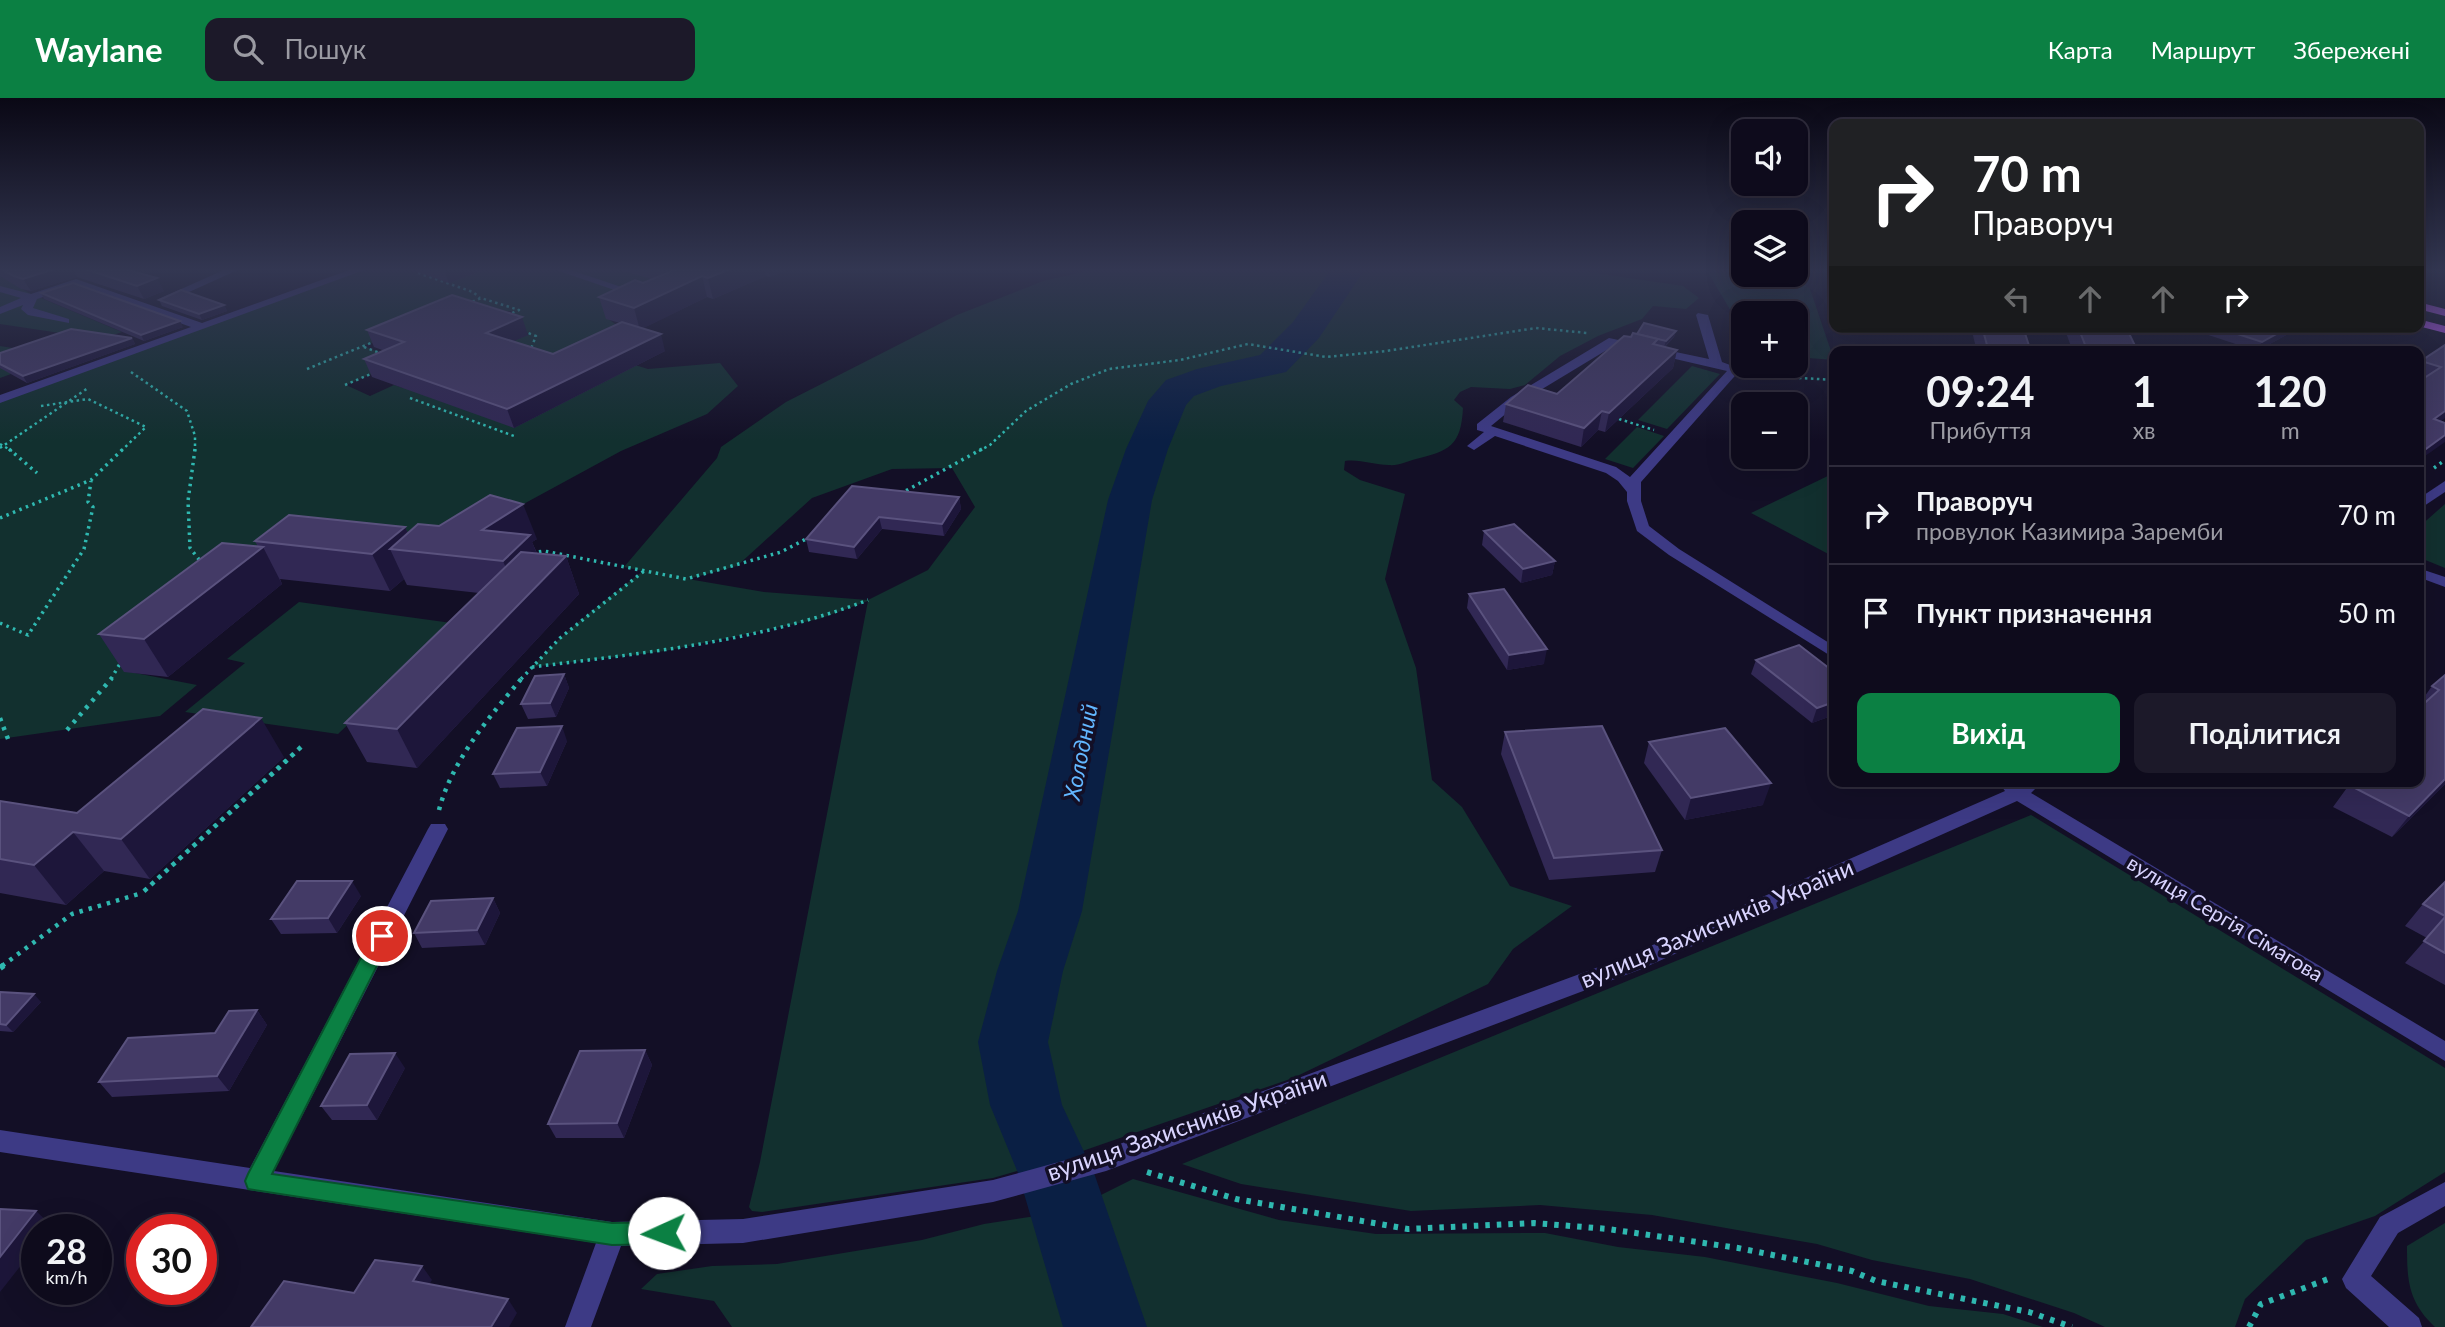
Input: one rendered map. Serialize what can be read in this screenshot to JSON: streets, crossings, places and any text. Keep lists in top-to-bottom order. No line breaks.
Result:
{"streets":{"street":["вулиця Сергія Сімагова","вулиця Захисників України"]},"water":["Холодний"],"page":{"header":"Waylane","search":"Пошук","nav":["Карта","Маршрут","Збережені"],"map_buttons":["+","−"],"turn":["70 m","Праворуч"],"eta":["09:24","Прибуття","1","хв","120","m"],"list":[{"name":"Праворуч","note":"провулок Казимира Заремби","value":"70 m"},{"name":"Пункт призначення","value":"50 m"}],"buttons":["Вихід","Поділитися"],"speed":"28 km/h","limit":"30"}}
